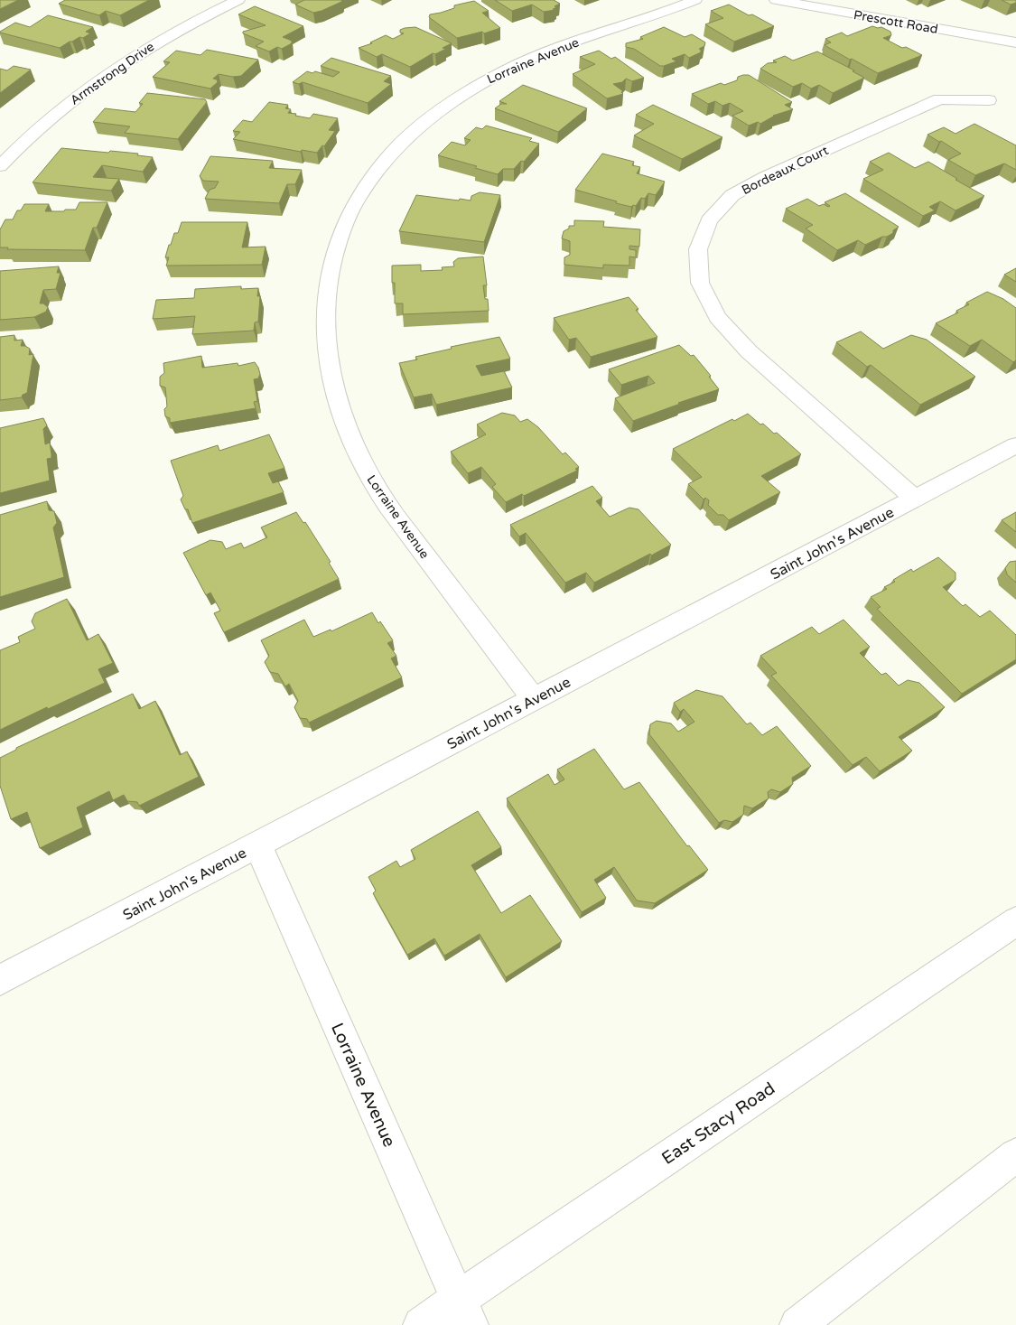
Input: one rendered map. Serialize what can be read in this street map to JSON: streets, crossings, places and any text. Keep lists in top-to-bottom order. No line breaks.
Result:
{"streets":{"street":["Prescott Road","Lorraine Avenue","Armstrong Drive","Bordeaux Court","Saint John's Avenue","East Stacy Road"]},"crossings":[["Lorraine Avenue","Saint John's Avenue"],["Lorraine Avenue","East Stacy Road"],["Bordeaux Court","Saint John's Avenue"]]}
